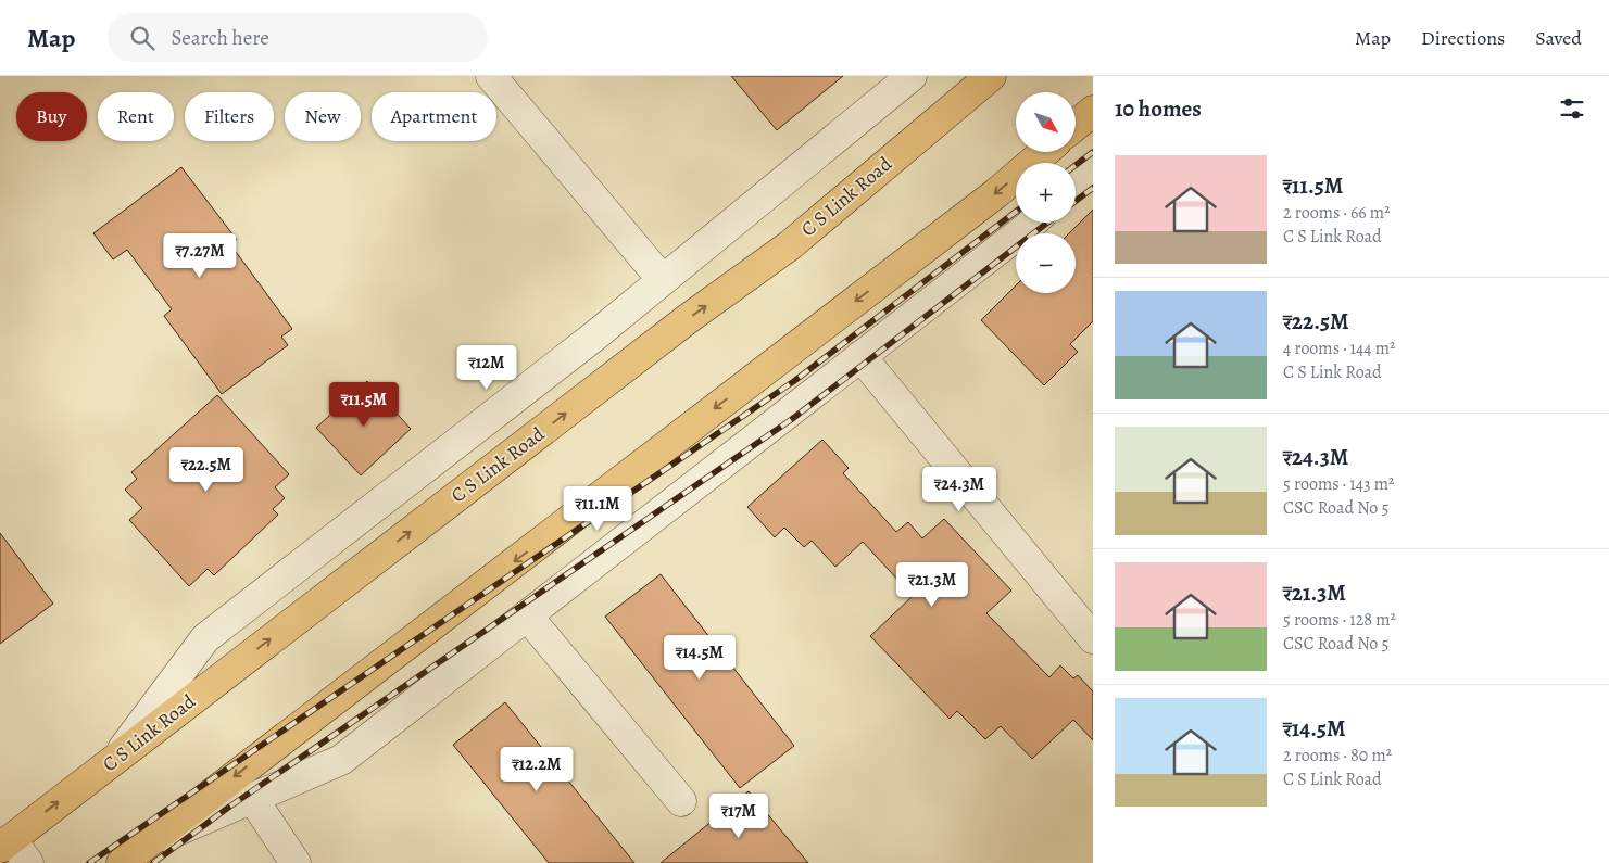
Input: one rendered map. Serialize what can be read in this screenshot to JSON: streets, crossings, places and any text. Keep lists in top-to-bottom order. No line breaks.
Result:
{"streets":{"main road":["C S Link Road"]},"north":"bottom right","page":{"header":"Map","search":"Search here","nav":["Map","Directions","Saved"],"heading":"10 homes","map_buttons":["+","−"],"chip":["Buy","Rent","Filters","New","Apartment"],"list":[{"name":"₹11.5M","note":"2 rooms · 66 m² · C S Link Road"},{"name":"₹22.5M","note":"4 rooms · 144 m² · C S Link Road"},{"name":"₹24.3M","note":"5 rooms · 143 m² · CSC Road No 5"},{"name":"₹21.3M","note":"5 rooms · 128 m² · CSC Road No 5"},{"name":"₹14.5M","note":"2 rooms · 80 m² · C S Link Road"}],"price":["₹7.27M","₹12M","₹11.5M","₹22.5M","₹24.3M","₹11.1M","₹21.3M","₹14.5M","₹12.2M","₹17M"]}}
